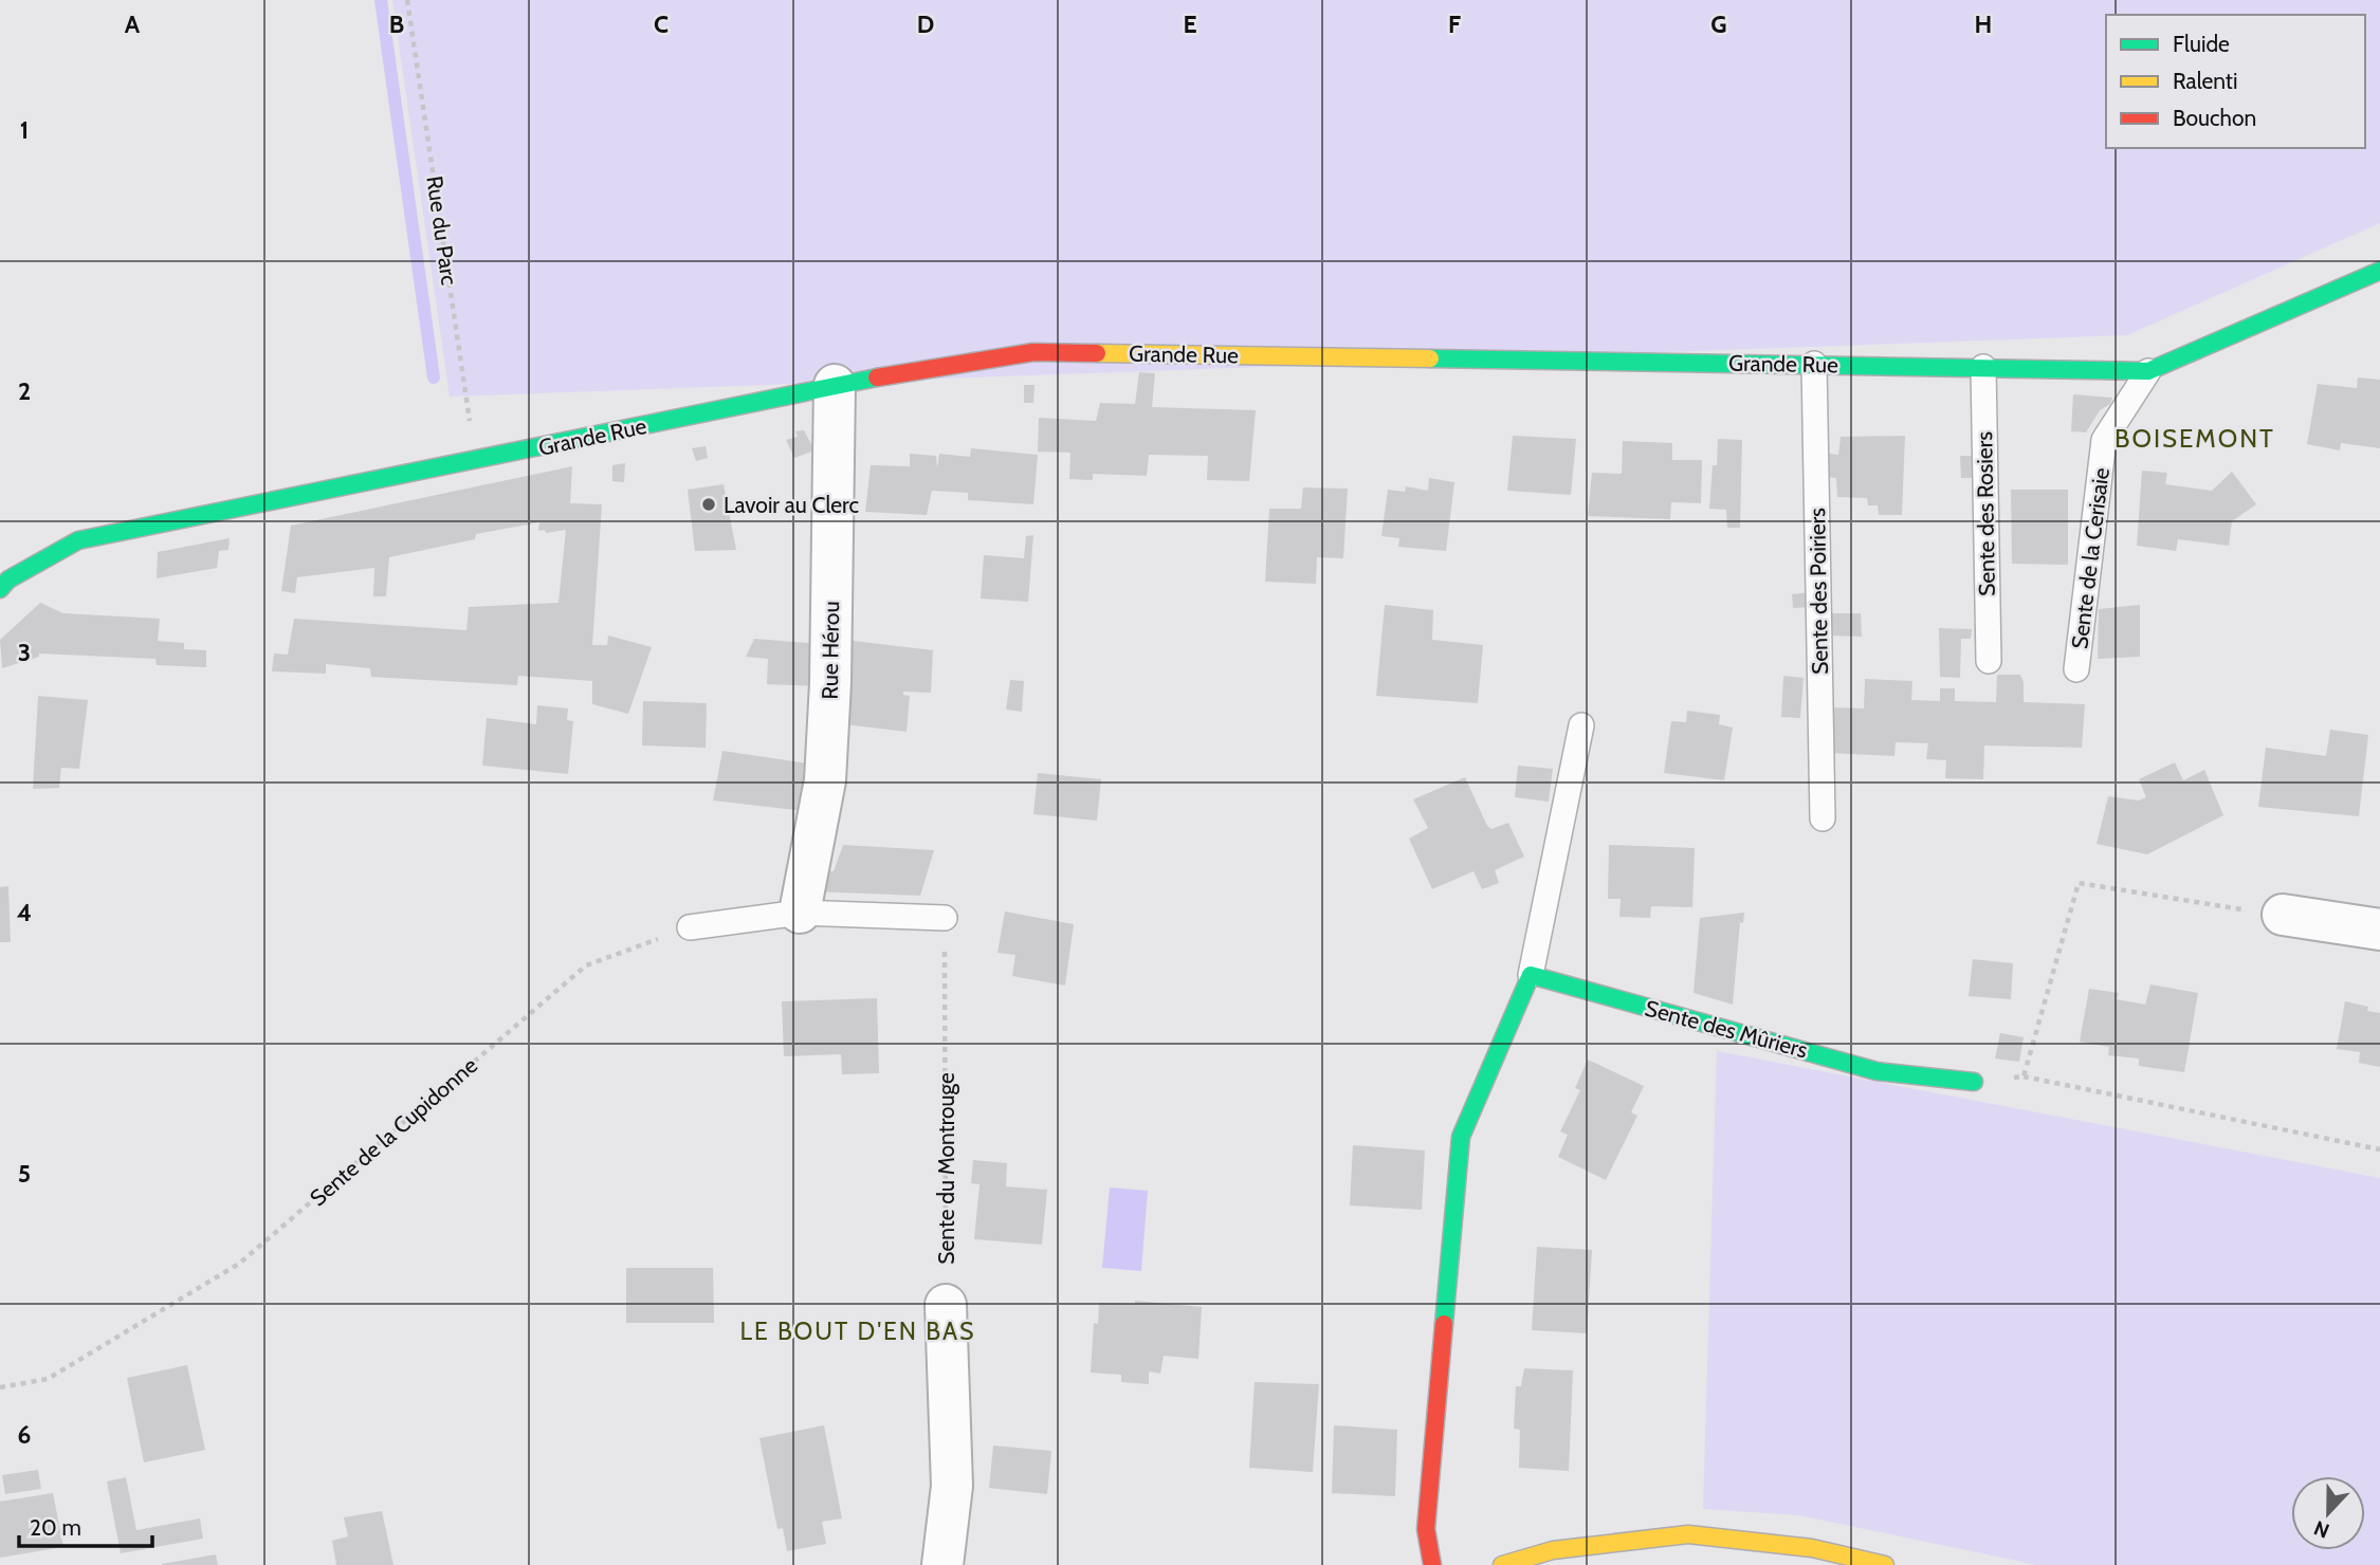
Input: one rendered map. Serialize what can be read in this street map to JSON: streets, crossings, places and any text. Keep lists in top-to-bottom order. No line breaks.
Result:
{"streets":{"street":["Grande Rue","Rue Hérou","Sente des Mûriers"],"lane":["Sente des Rosiers","Sente de la Cerisaie","Sente des Poiriers"],"path":["Rue du Parc","Sente de la Cupidonne","Sente du Montrouge"]},"crossings":[["Rue du Parc","Grande Rue"],["Grande Rue","Sente des Rosiers"],["Grande Rue","Sente de la Cerisaie"],["Grande Rue","Sente des Poiriers"],["Grande Rue","Rue Hérou"]],"districts":["BOISEMONT","LE BOUT D'EN BAS"],"places":["Lavoir au Clerc"],"legend":["Fluide","Ralenti","Bouchon"],"scale_bar":"20 m","north":"bottom","grid":{"columns":["A","B","C","D","E","F","G","H"],"rows":["1","2","3","4","5","6"]}}
